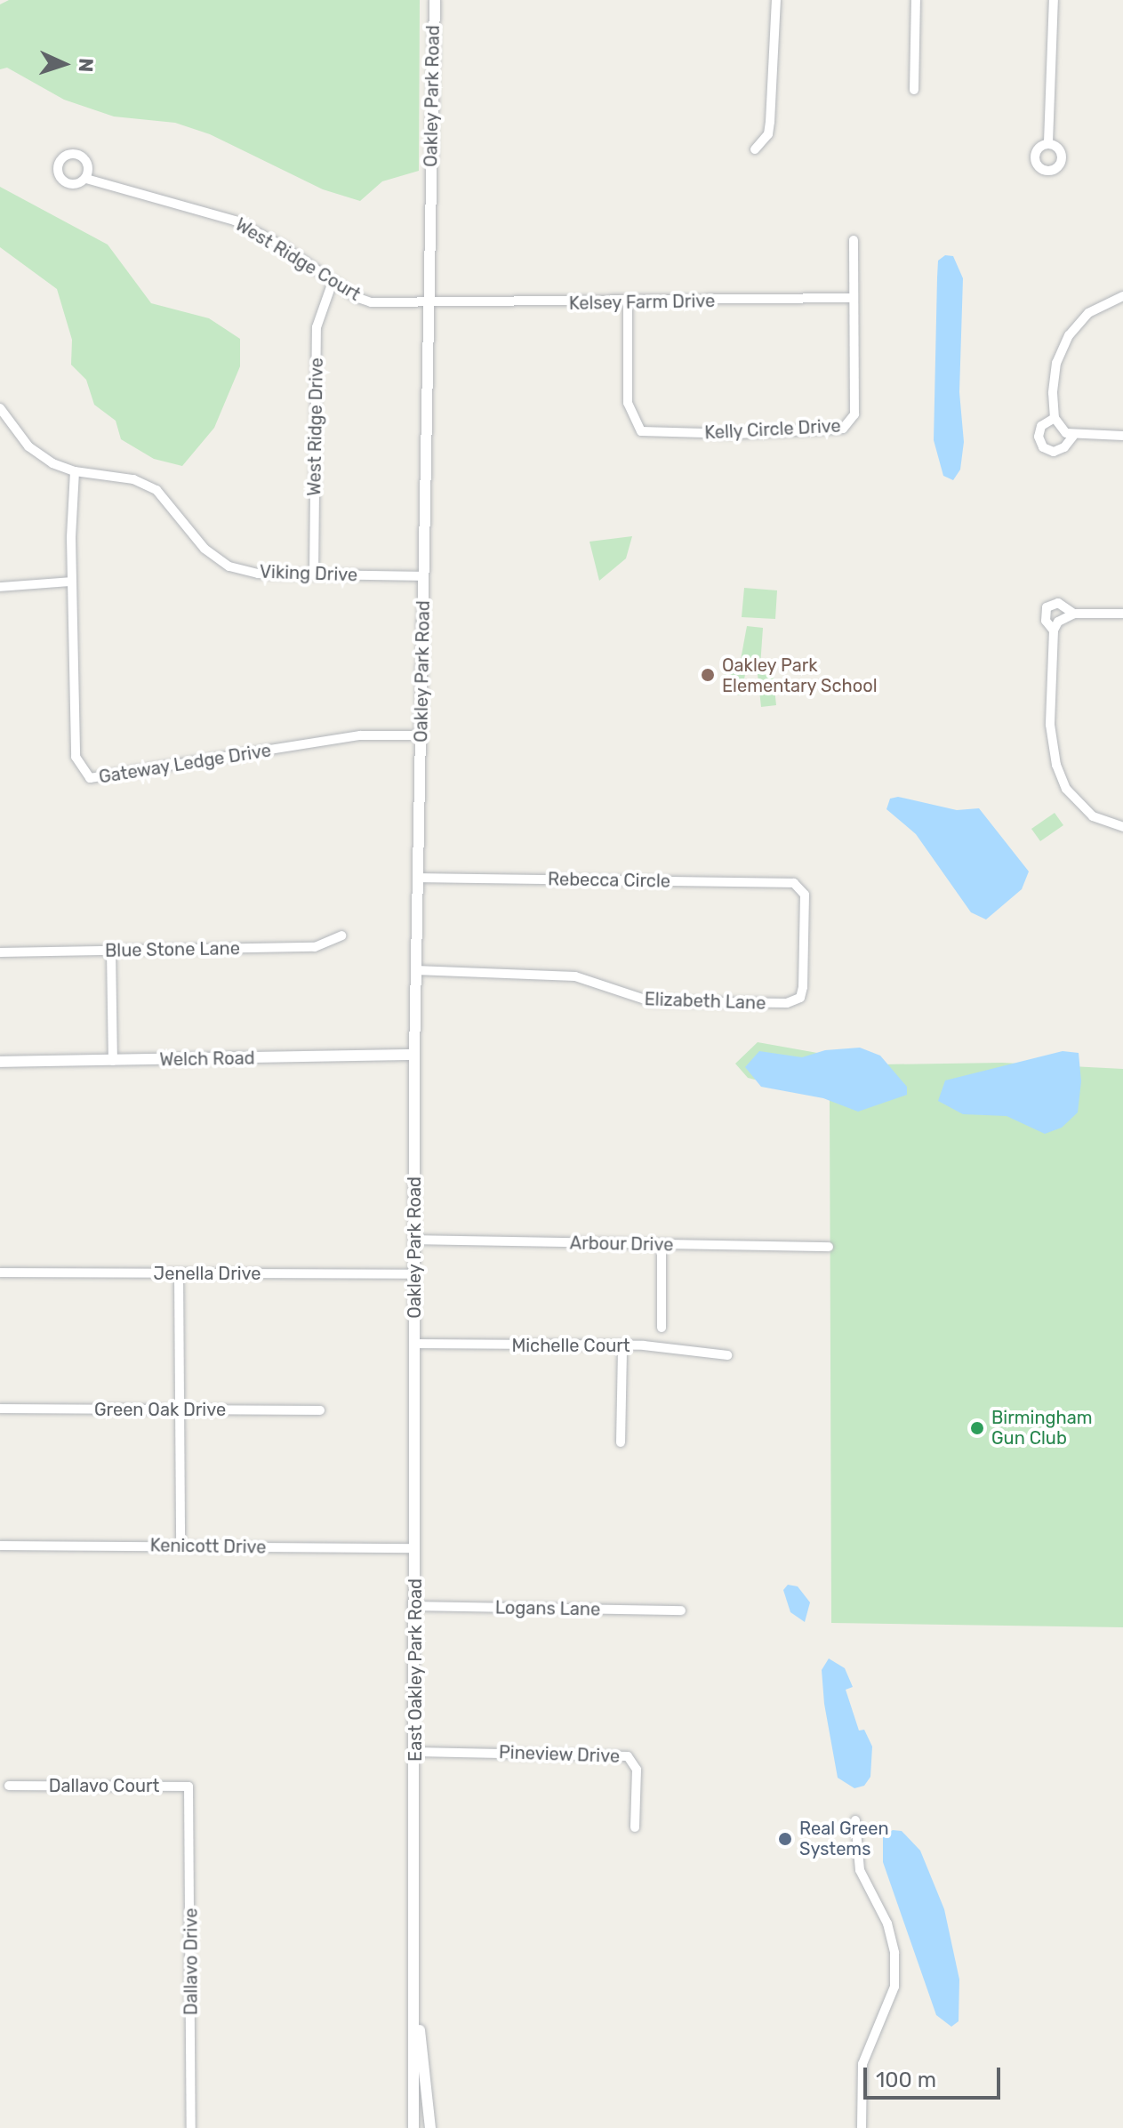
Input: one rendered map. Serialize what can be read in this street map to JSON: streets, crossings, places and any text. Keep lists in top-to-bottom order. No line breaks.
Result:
{"streets":{"street":["Oakley Park Road","West Ridge Court","Kelsey Farm Drive","West Ridge Drive","Kelly Circle Drive","Viking Drive","Gateway Ledge Drive","Rebecca Circle","Blue Stone Lane","Elizabeth Lane","Welch Road","Arbour Drive","Jenella Drive","Michelle Court","Green Oak Drive","Kenicott Drive","Logans Lane","East Oakley Park Road","Pineview Drive","Dallavo Court","Dallavo Drive"]},"crossings":[["Oakley Park Road","West Ridge Court"],["Oakley Park Road","Kelsey Farm Drive"],["Oakley Park Road","Viking Drive"],["Oakley Park Road","Gateway Ledge Drive"],["Oakley Park Road","Rebecca Circle"],["Oakley Park Road","Elizabeth Lane"],["Oakley Park Road","Welch Road"],["Oakley Park Road","Arbour Drive"],["Oakley Park Road","Jenella Drive"],["Oakley Park Road","Michelle Court"],["Oakley Park Road","East Oakley Park Road"],["West Ridge Court","Kelsey Farm Drive"],["West Ridge Court","West Ridge Drive"],["Kelsey Farm Drive","Kelly Circle Drive"],["West Ridge Drive","Viking Drive"],["Viking Drive","Gateway Ledge Drive"],["Rebecca Circle","Elizabeth Lane"],["Michelle Court","East Oakley Park Road"],["Kenicott Drive","East Oakley Park Road"],["Logans Lane","East Oakley Park Road"],["East Oakley Park Road","Pineview Drive"],["Dallavo Court","Dallavo Drive"]],"places":["Oakley Park Elementary School","Birmingham Gun Club","Real Green Systems"],"scale_bar":"100 m","north":"right"}
